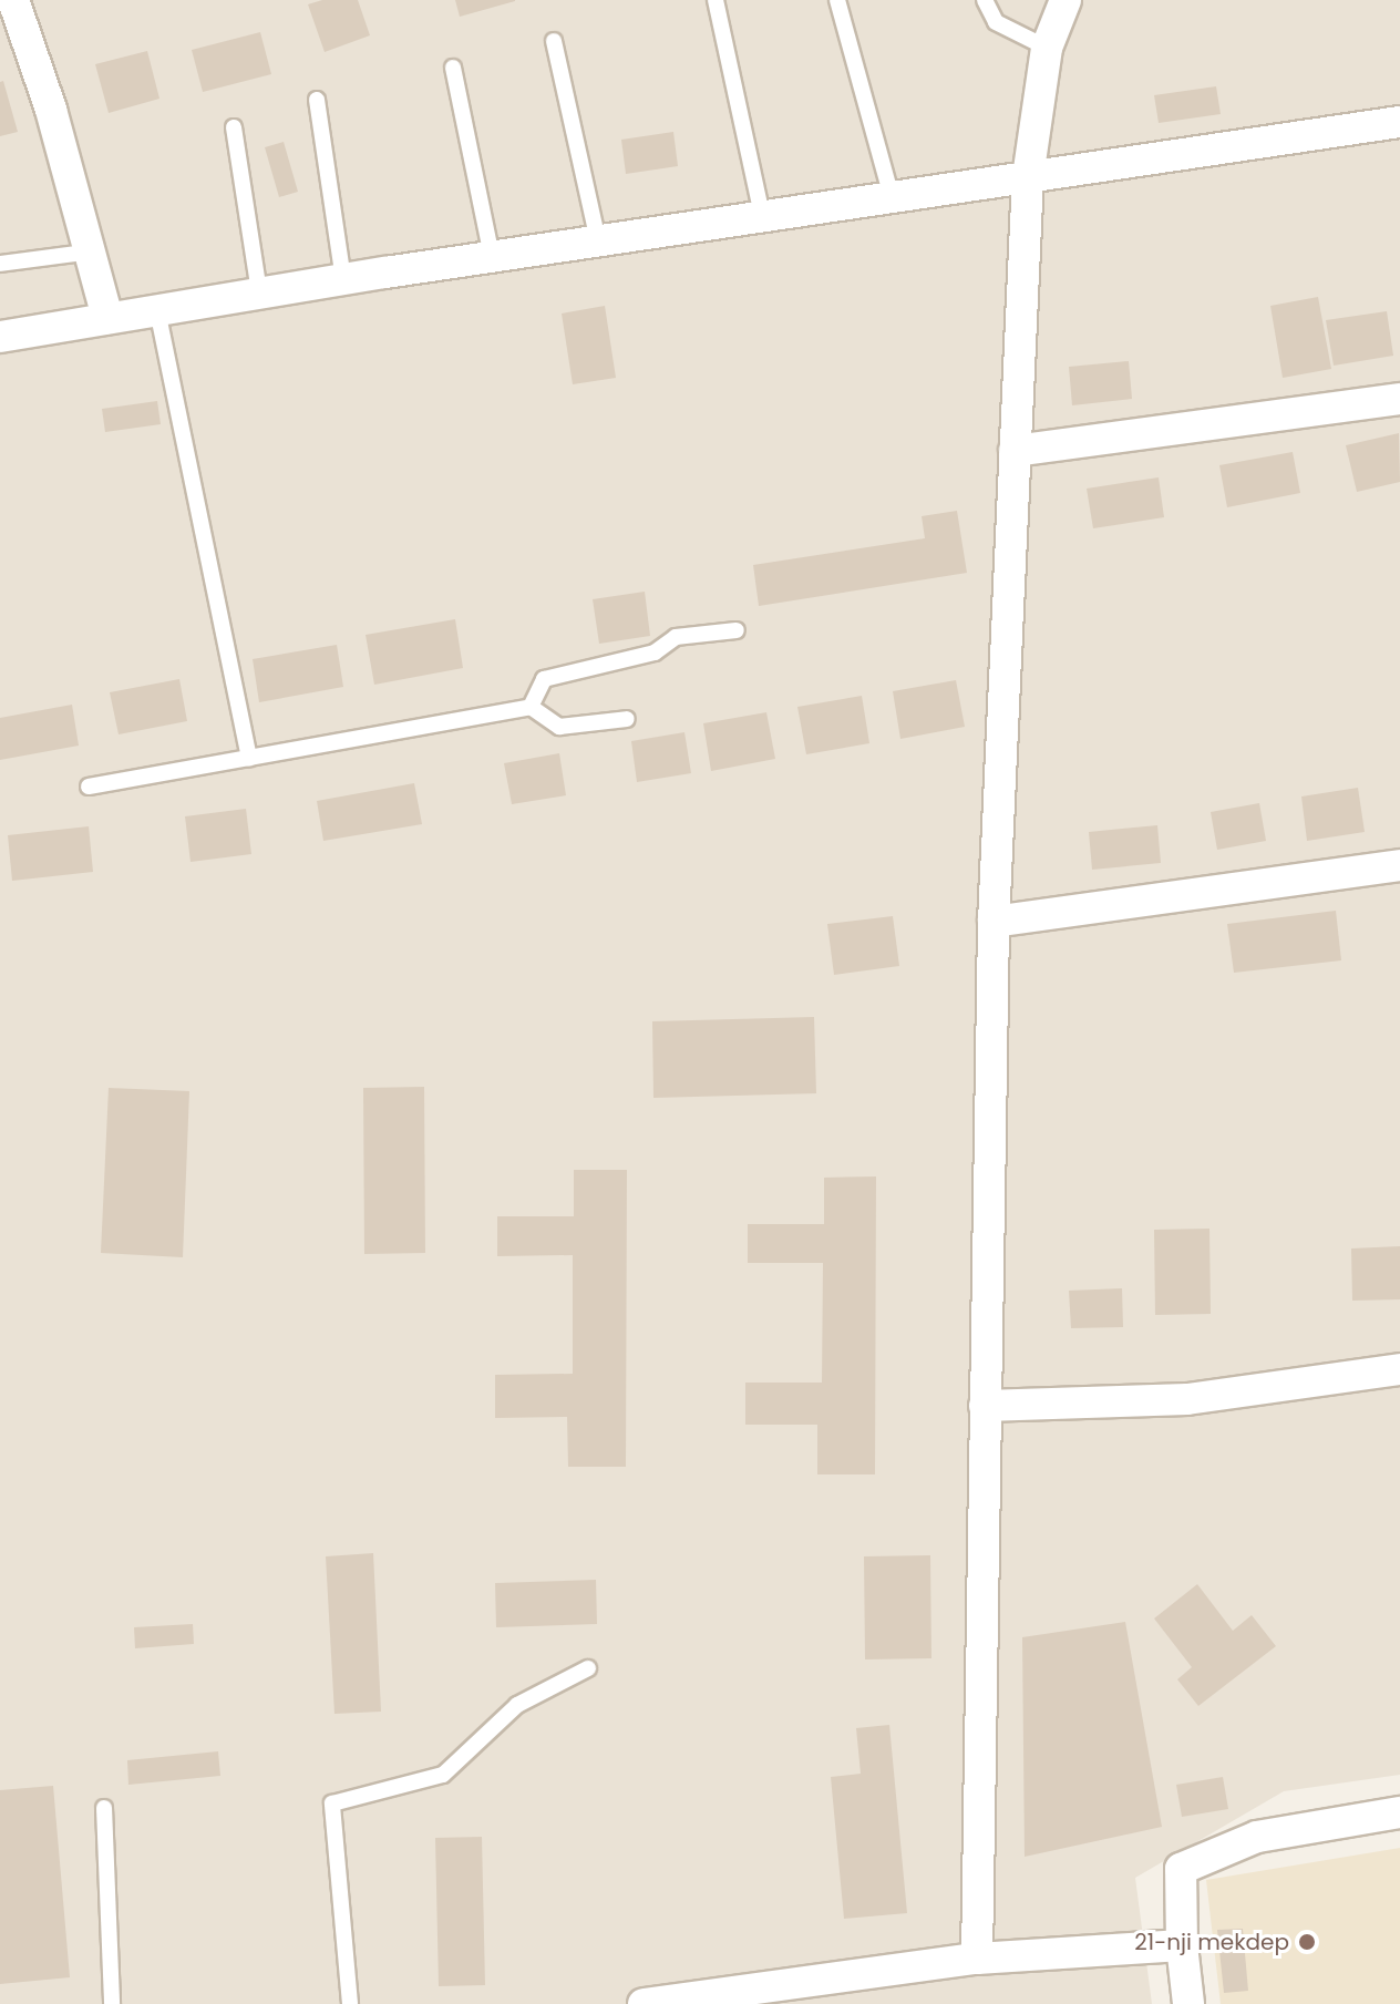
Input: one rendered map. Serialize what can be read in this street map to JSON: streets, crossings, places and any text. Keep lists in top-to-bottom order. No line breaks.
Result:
{"places":["21-nji mekdep"]}
